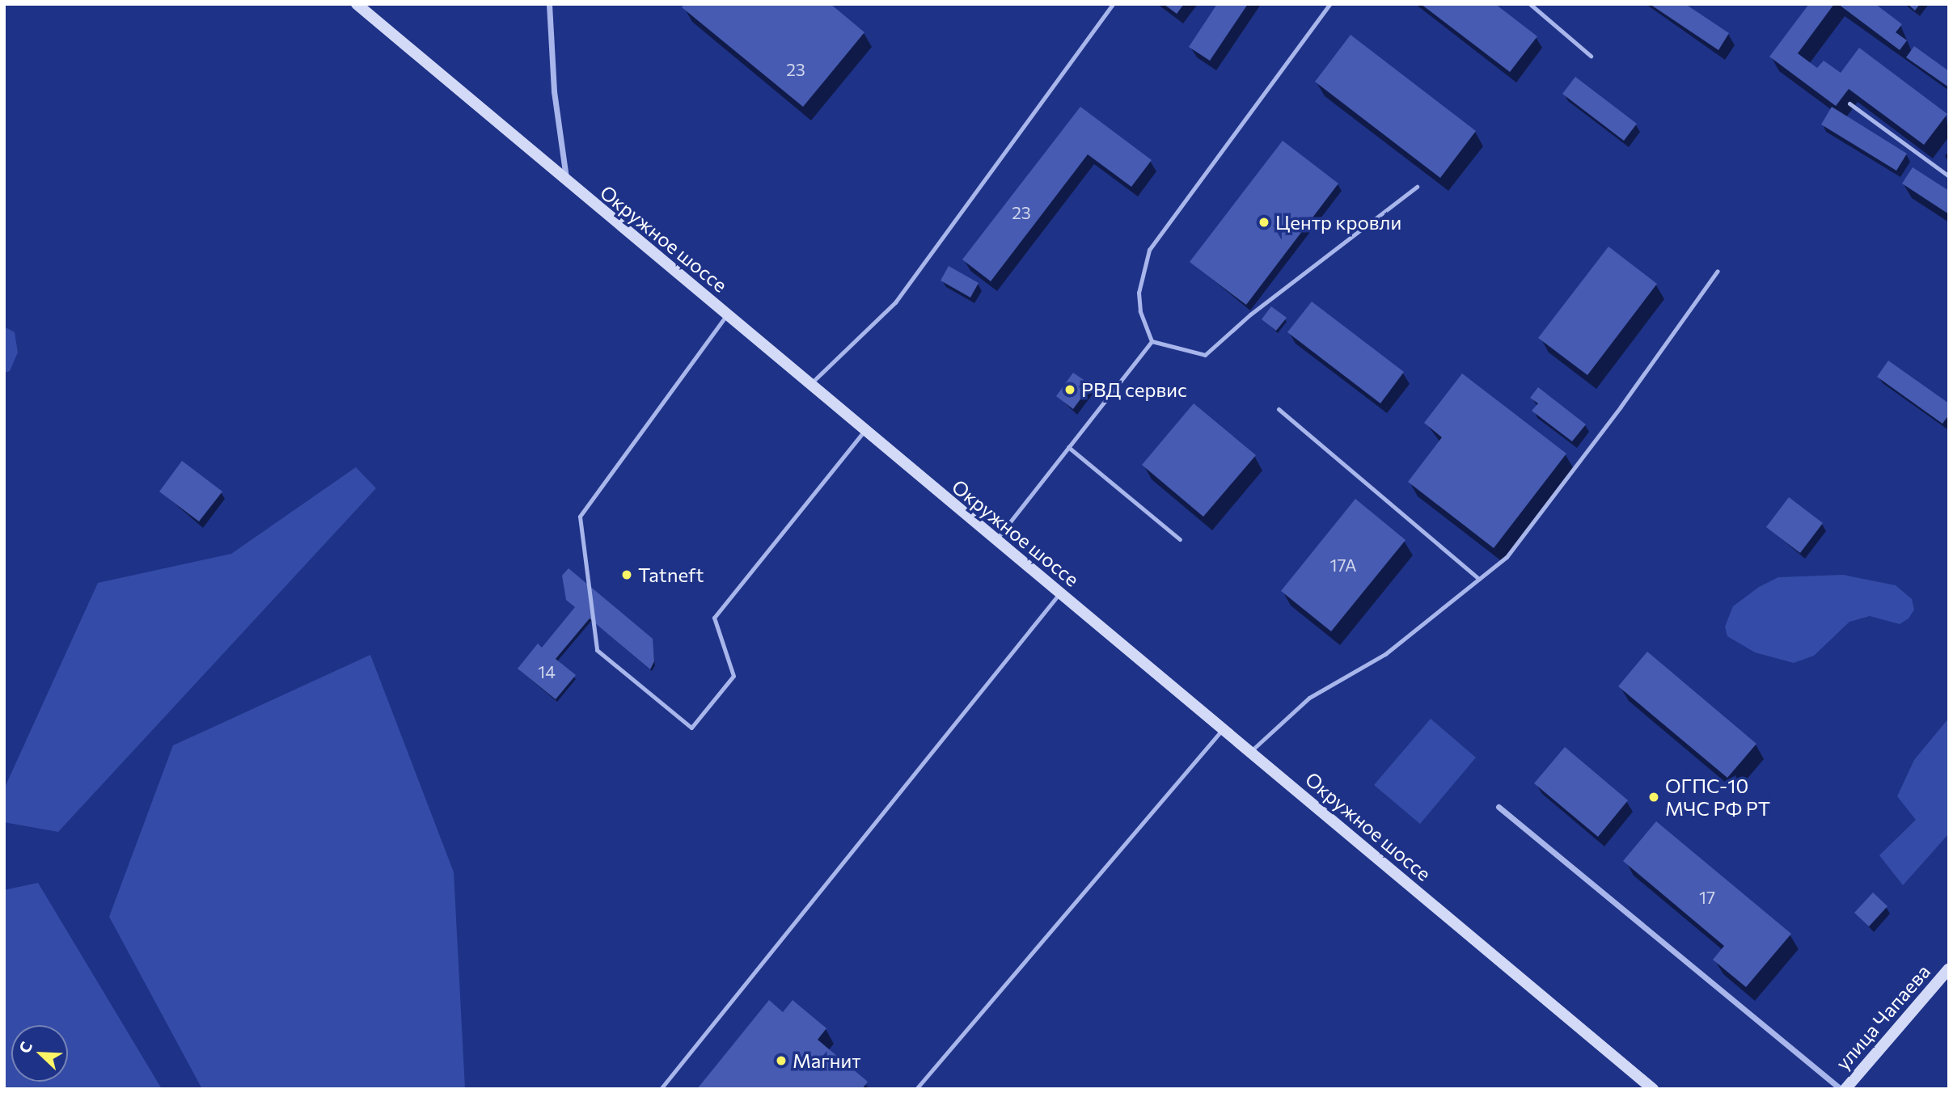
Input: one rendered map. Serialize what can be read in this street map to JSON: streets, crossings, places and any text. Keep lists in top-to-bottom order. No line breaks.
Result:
{"streets":{"street":["Окружное шоссе","улица Чапаева"]},"places":["Центр кровли","РВД сервис","Tatneft","ОГПС-10 МЧС РФ РТ","Магнит"],"house_numbers":["23","23","17А","14","17"],"north":"top left"}
